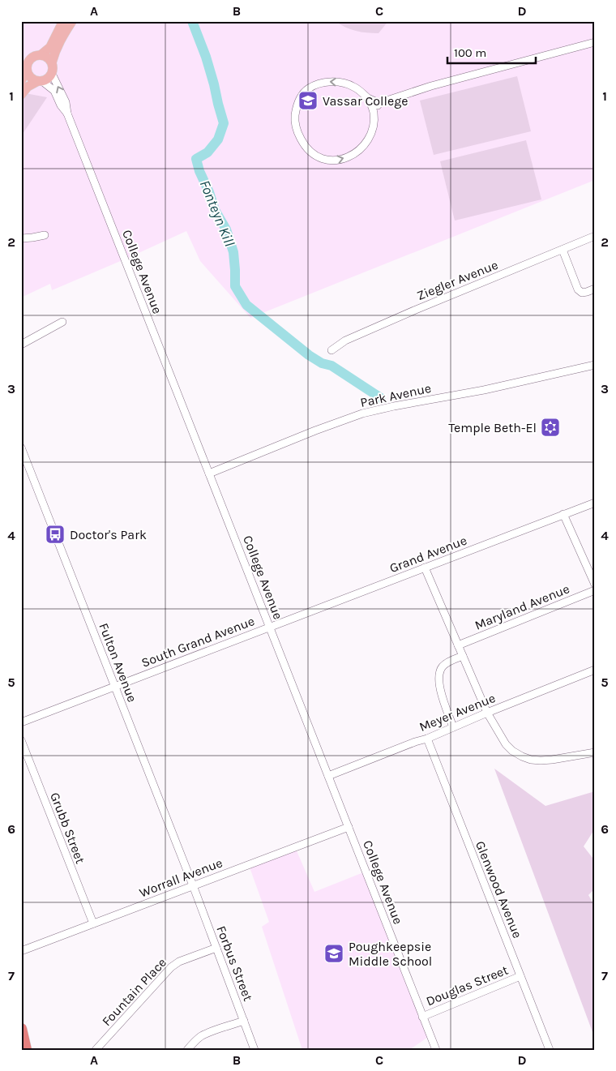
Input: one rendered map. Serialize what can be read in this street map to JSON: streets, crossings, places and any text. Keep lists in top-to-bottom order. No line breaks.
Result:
{"streets":{"street":["College Avenue","Ziegler Avenue","Park Avenue","Grand Avenue","Maryland Avenue","South Grand Avenue","Fulton Avenue","Meyer Avenue","Grubb Street","Worrall Avenue","Glenwood Avenue","Forbus Street","Douglas Street","Fountain Place"]},"crossings":[["College Avenue","Park Avenue"],["College Avenue","Grand Avenue"],["College Avenue","South Grand Avenue"],["College Avenue","Meyer Avenue"],["College Avenue","Worrall Avenue"],["College Avenue","Douglas Street"],["Grand Avenue","South Grand Avenue"],["South Grand Avenue","Fulton Avenue"],["Fulton Avenue","Worrall Avenue"],["Fulton Avenue","Forbus Street"],["Meyer Avenue","Glenwood Avenue"],["Grubb Street","Worrall Avenue"],["Worrall Avenue","Forbus Street"],["Glenwood Avenue","Douglas Street"],["Forbus Street","Fountain Place"]],"water":["Fonteyn Kill"],"places":{"school or university":["Vassar College","Poughkeepsie Middle School"],"synagogue":["Temple Beth-El"],"bus stop":["Doctor's Park"]},"scale_bar":"100 m","grid":{"columns":["A","B","C","D"],"rows":["1","2","3","4","5","6","7"]}}
